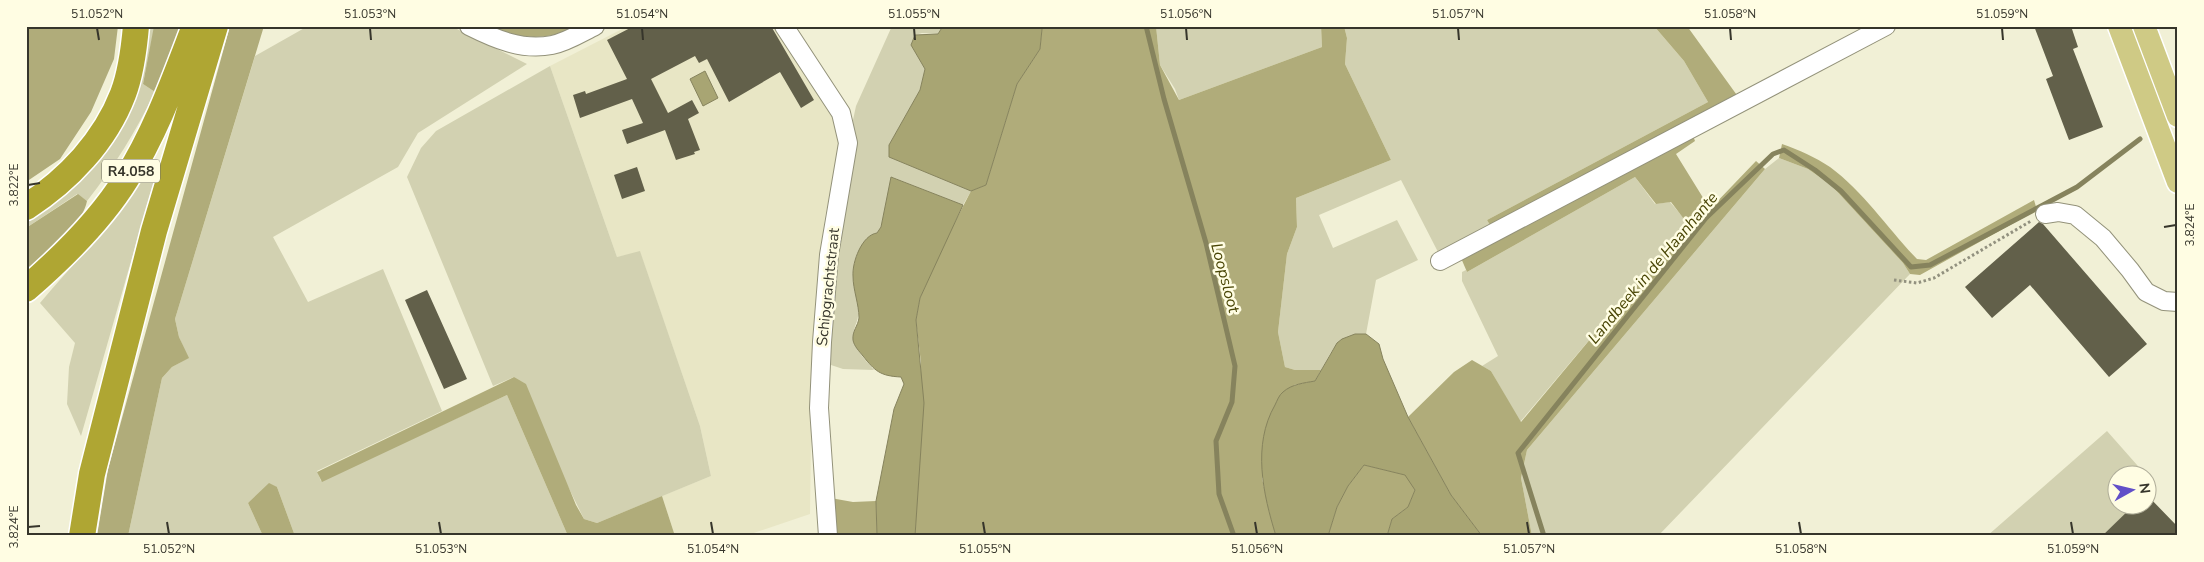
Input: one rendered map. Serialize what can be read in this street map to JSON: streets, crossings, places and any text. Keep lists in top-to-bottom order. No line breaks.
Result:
{"streets":{"highway":["R4.058"],"street":["Schipgrachtstraat"]},"water":["Landbeek in de Haanhante","Loopsloot"],"north":"right","coordinates":["51.052°N","51.053°N","51.054°N","51.055°N","51.056°N","51.057°N","51.058°N","51.059°N","3.822°E","3.824°E"]}
